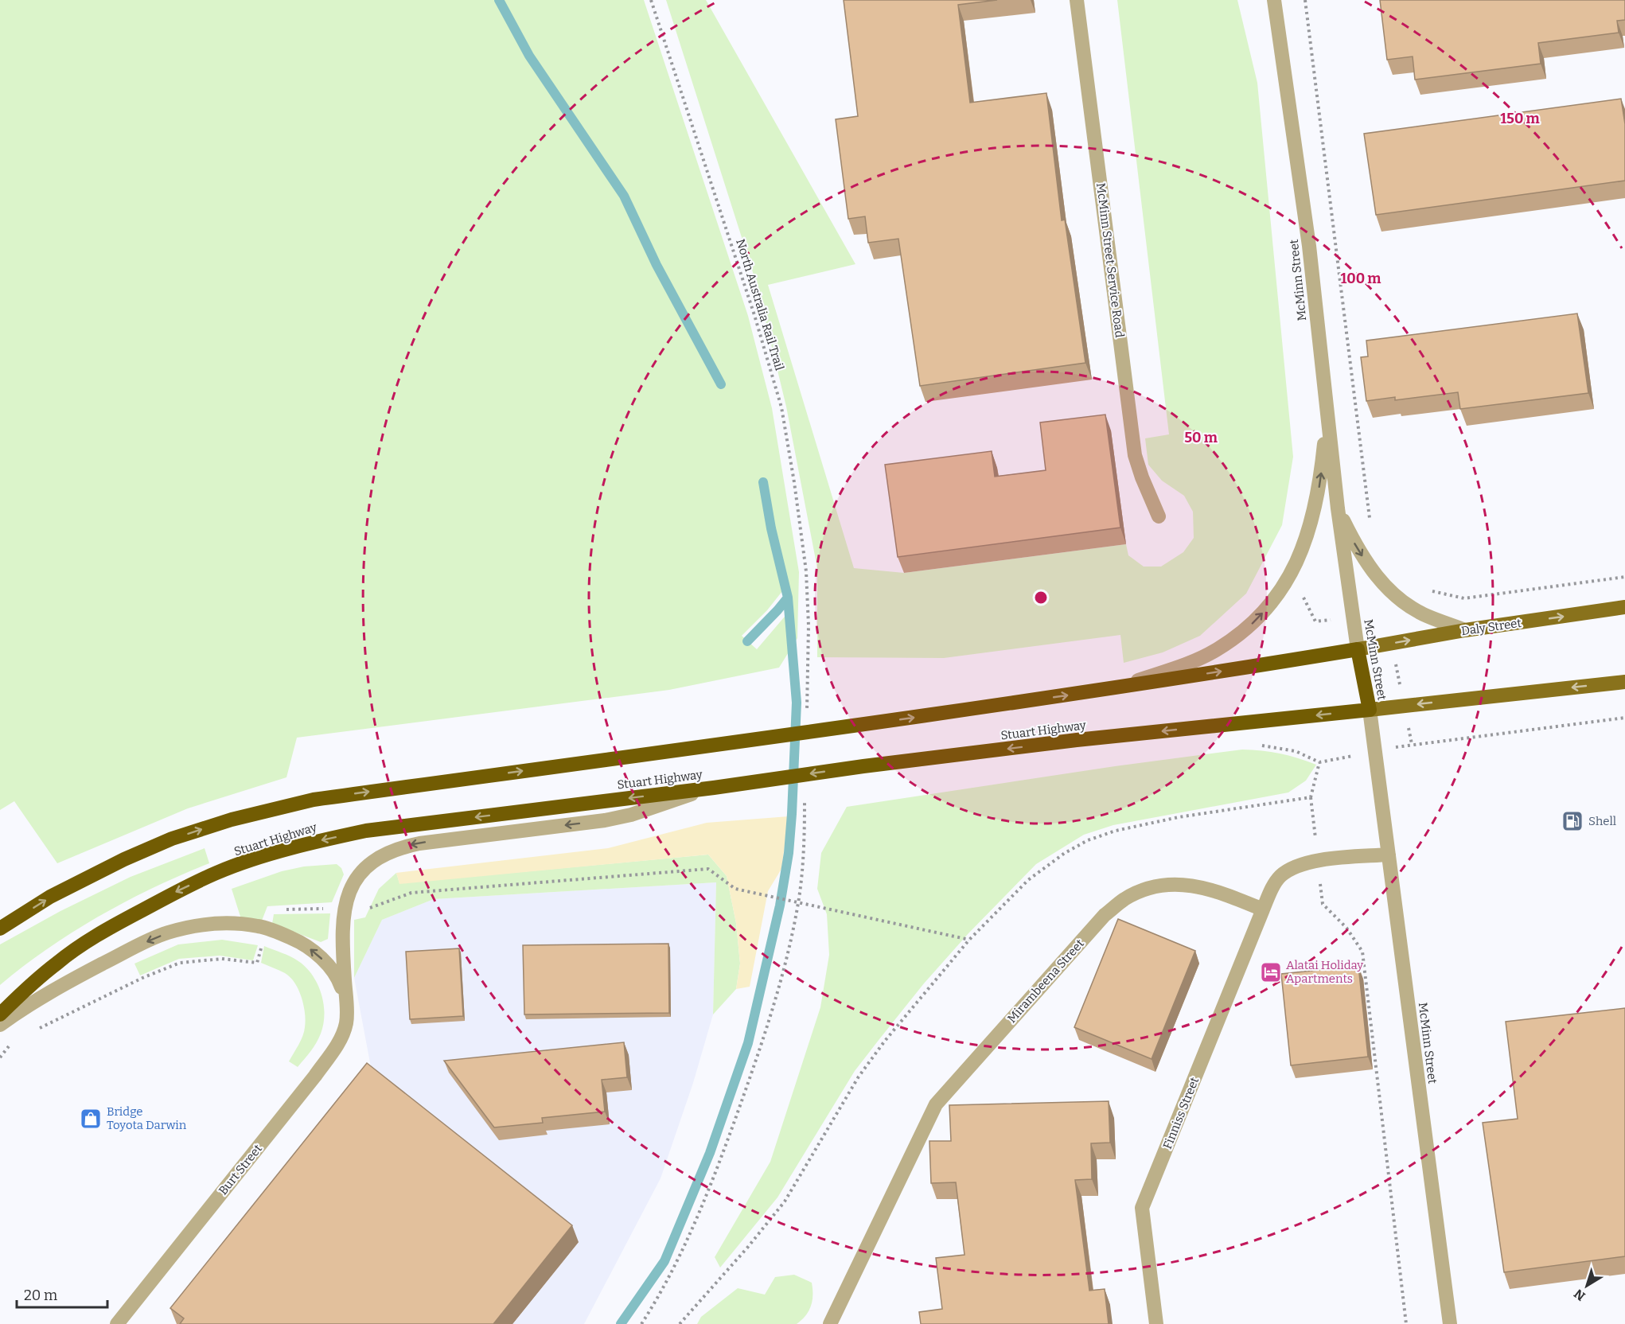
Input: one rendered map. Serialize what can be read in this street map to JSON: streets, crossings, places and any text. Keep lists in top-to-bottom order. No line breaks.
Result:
{"streets":{"highway":["McMinn Street","Stuart Highway"],"main road":["Daly Street"],"street":["McMinn Street Service Road","Mirambeena Street","Finniss Street","Burt Street"],"path":["North Australia Rail Trail"]},"crossings":[["McMinn Street","Daly Street"],["McMinn Street","Stuart Highway"],["Mirambeena Street","Finniss Street"]],"places":{"fuel station":["Shell"],"hotel":["Alatai Holiday Apartments"],"shop":["Bridge Toyota Darwin"]},"scale_bar":"20 m","north":"bottom left","rings":["150 m","100 m","50 m"]}
